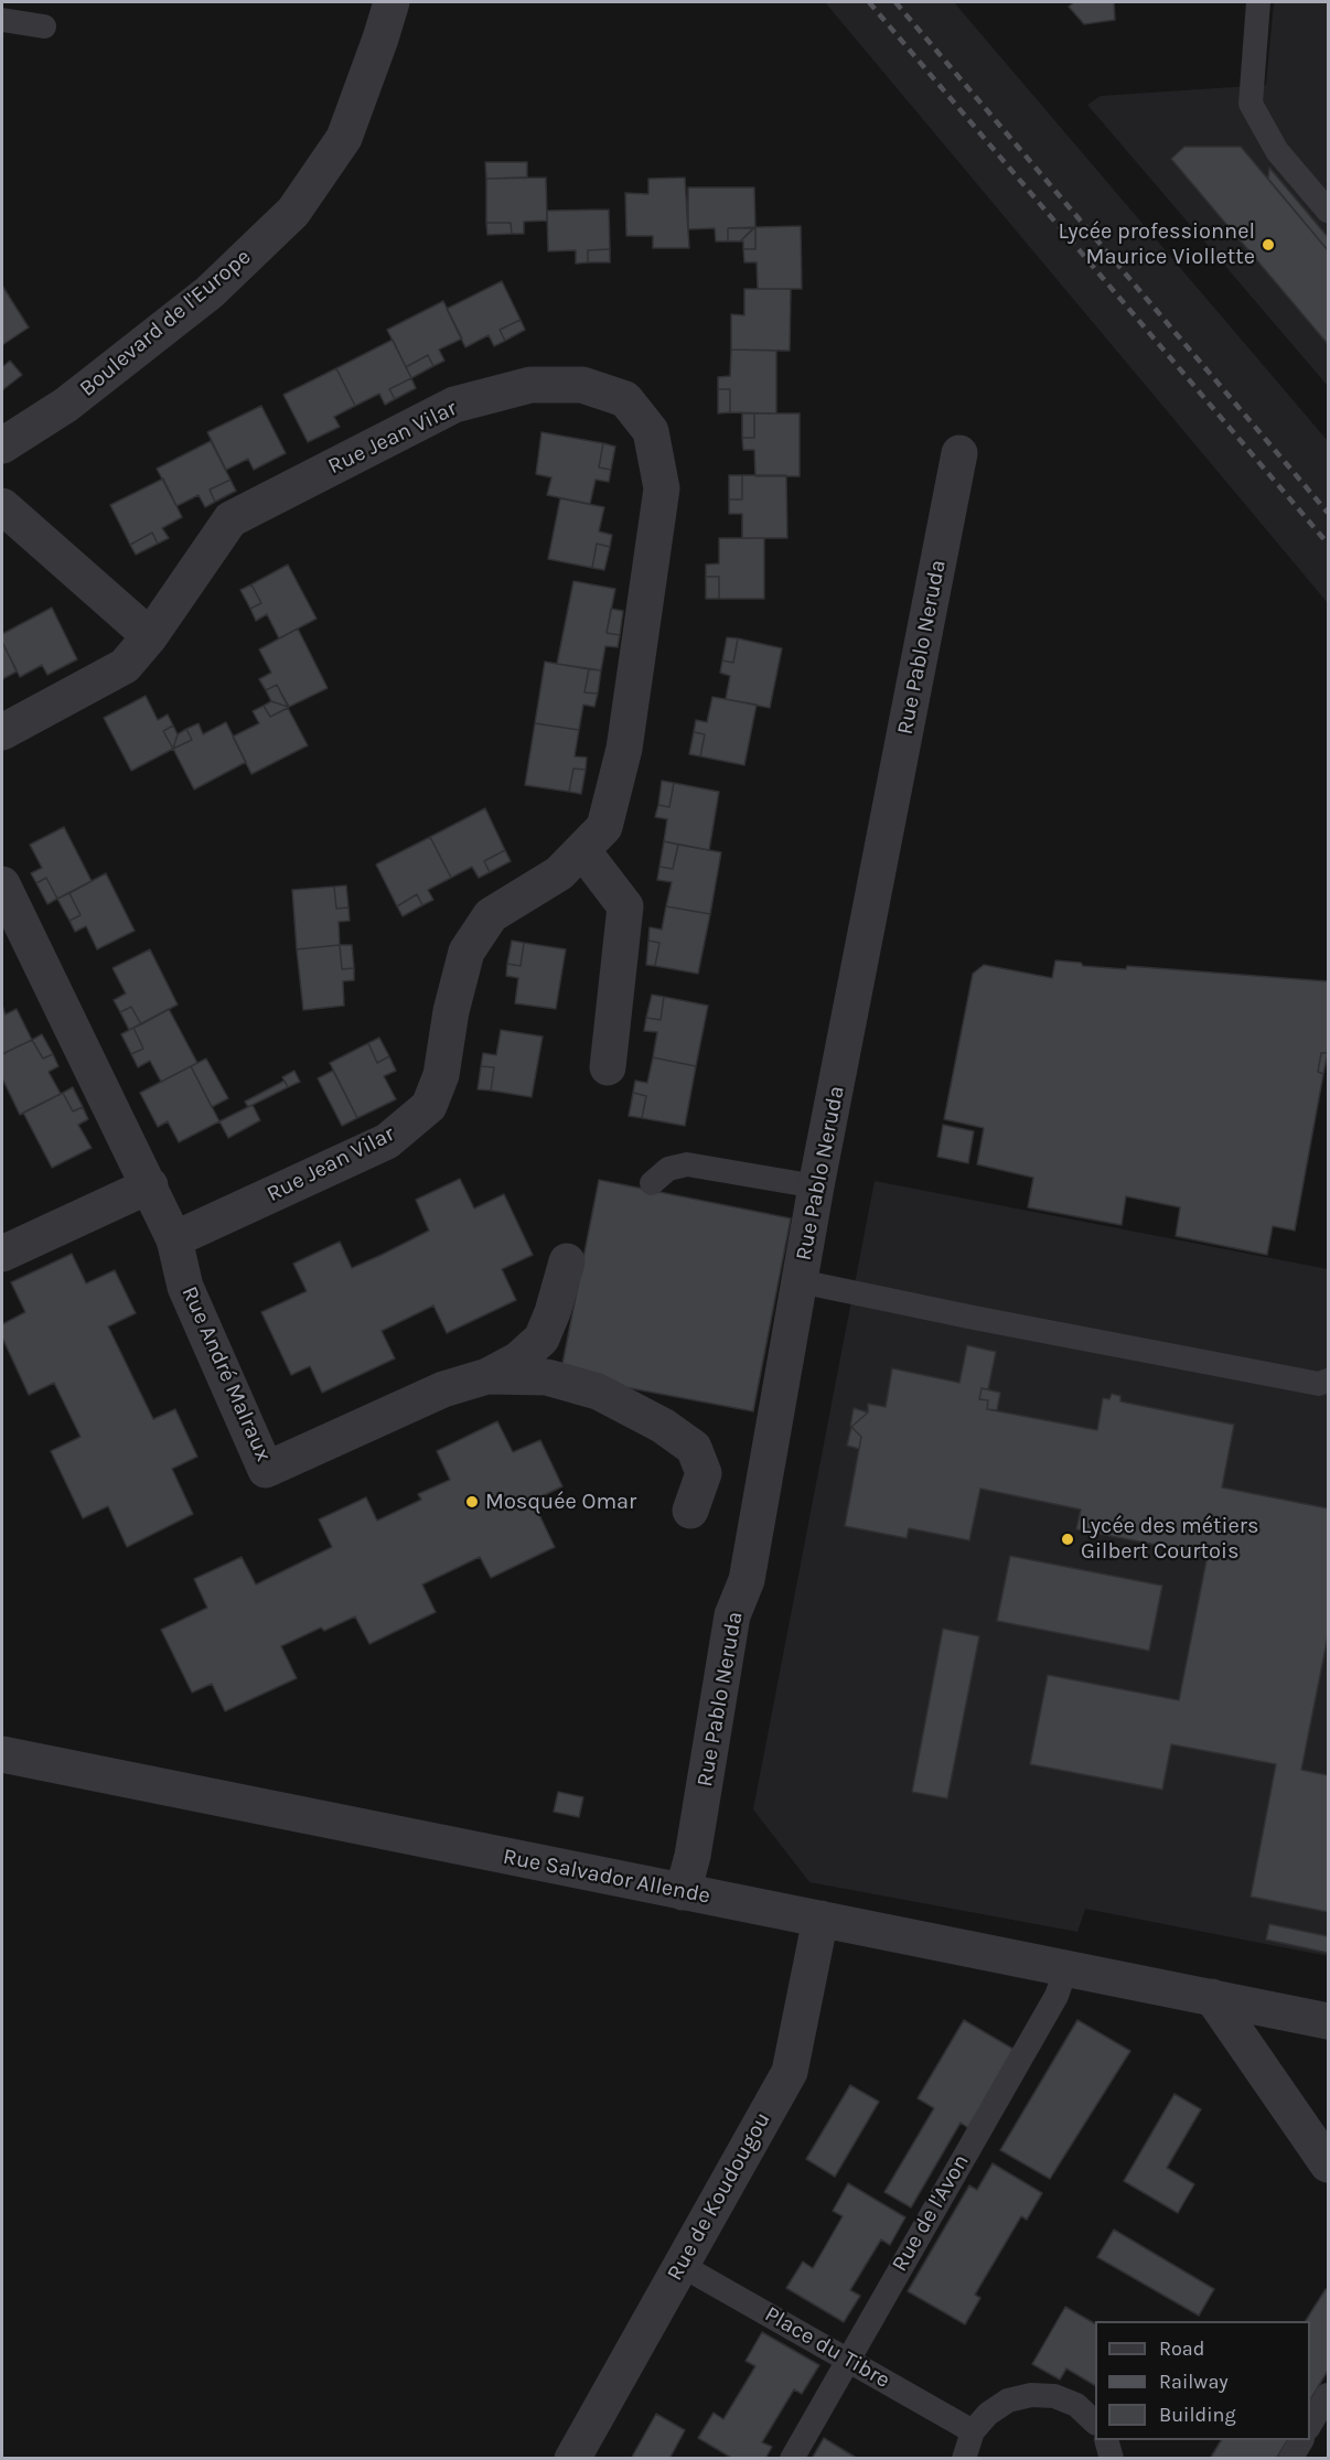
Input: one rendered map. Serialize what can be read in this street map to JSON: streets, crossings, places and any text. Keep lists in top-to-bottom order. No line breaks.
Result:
{"streets":{"street":["Boulevard de l'Europe","Rue Jean Vilar","Rue Pablo Neruda","Rue André Malraux","Rue Salvador Allende","Rue de Koudougou"],"lane":["Rue de l'Avon","Place du Tibre"]},"crossings":[["Rue Jean Vilar","Rue André Malraux"],["Rue Pablo Neruda","Rue Salvador Allende"],["Rue Salvador Allende","Rue de Koudougou"],["Rue Salvador Allende","Rue de l'Avon"],["Rue de Koudougou","Place du Tibre"],["Rue de l'Avon","Place du Tibre"]],"places":["Lycée professionnel Maurice Viollette","Mosquée Omar","Lycée des métiers Gilbert Courtois"],"legend":["Road","Railway","Building"]}
